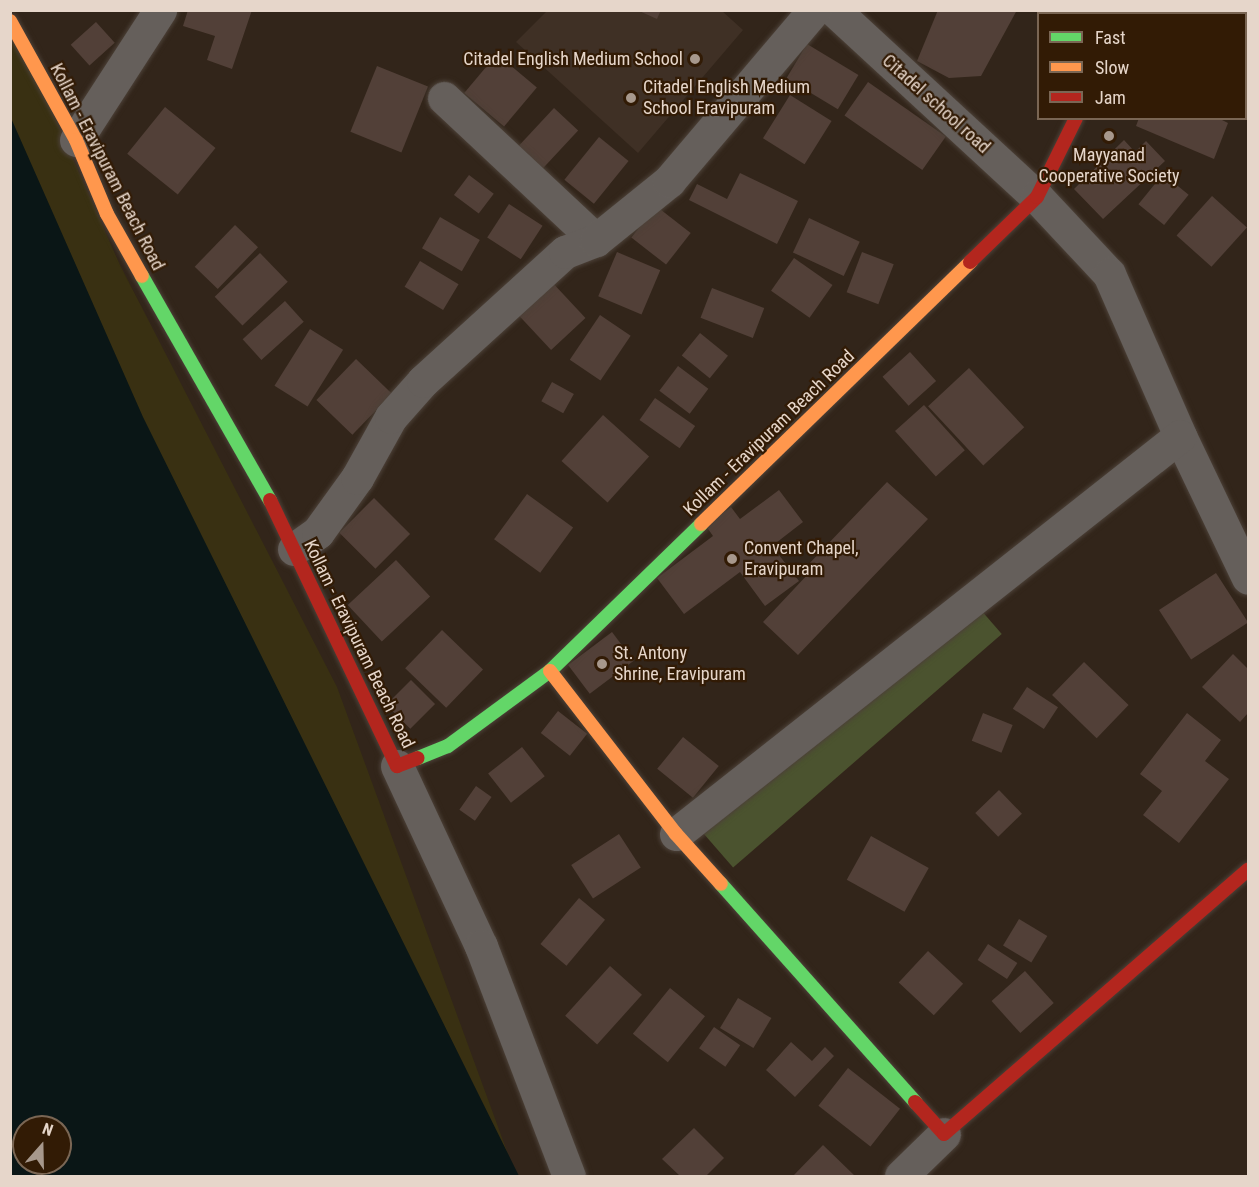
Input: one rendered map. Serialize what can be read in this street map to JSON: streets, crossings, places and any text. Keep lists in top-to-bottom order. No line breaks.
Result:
{"streets":{"main road":["Kollam - Eravipuram Beach Road"],"street":["Citadel school road"]},"crossings":[["Citadel school road","Kollam - Eravipuram Beach Road"]],"places":["Citadel English Medium School","Citadel English Medium School Eravipuram","Mayyanad Cooperative Society","Convent Chapel, Eravipuram","St. Antony Shrine, Eravipuram"],"legend":["Fast","Slow","Jam"],"north":"top"}
